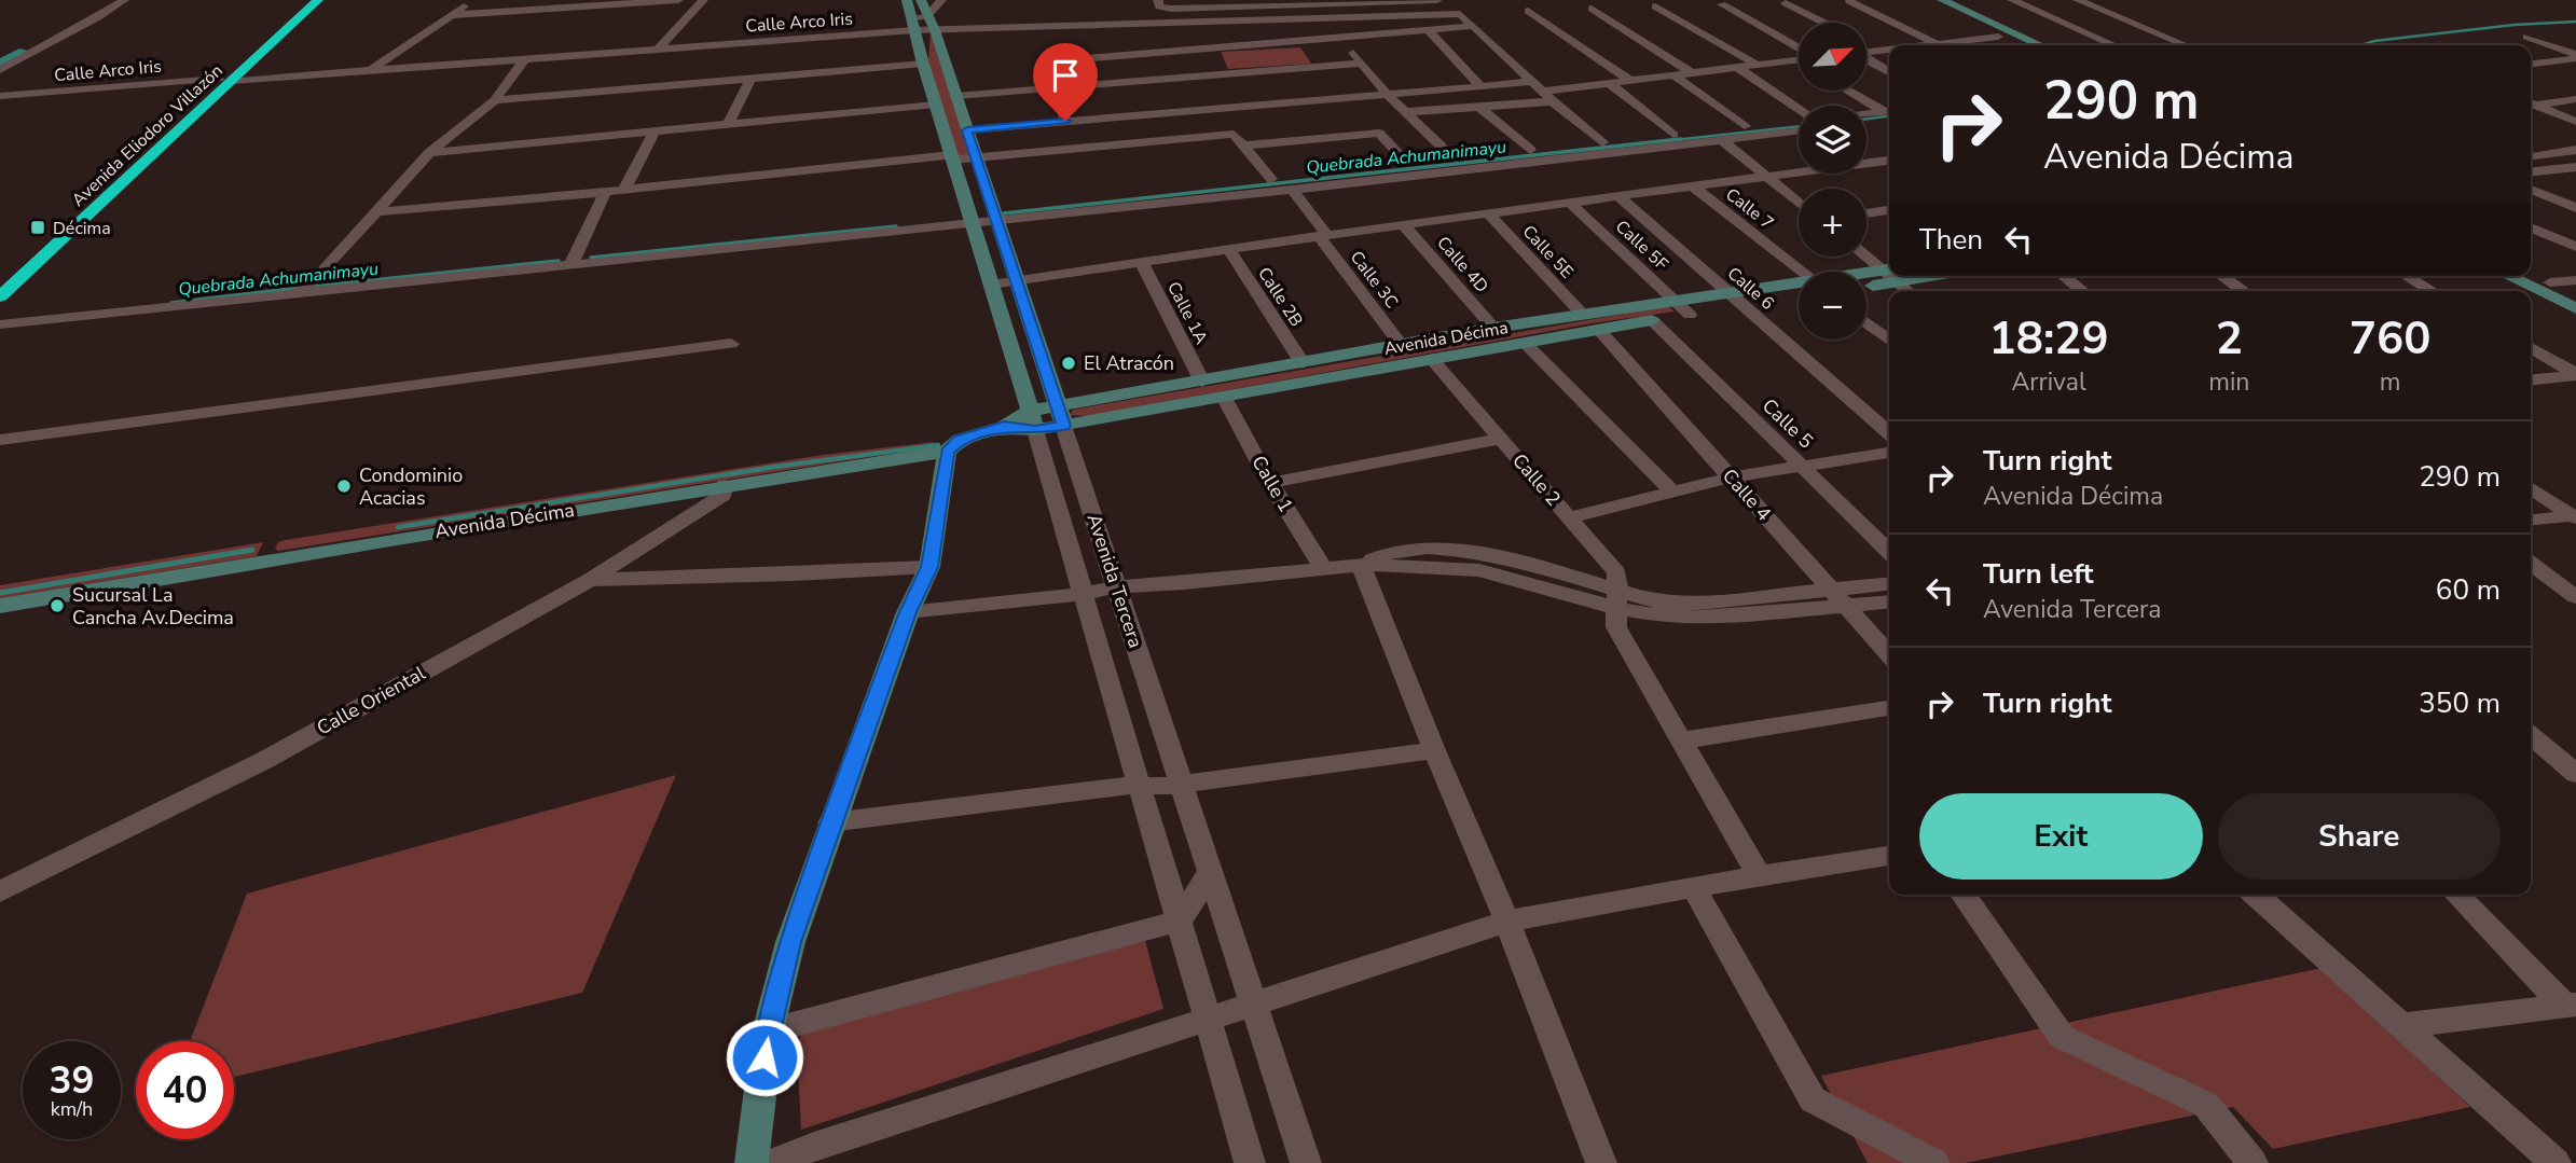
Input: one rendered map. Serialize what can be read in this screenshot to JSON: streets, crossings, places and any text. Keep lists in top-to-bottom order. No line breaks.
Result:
{"streets":{"highway":["Avenida Eliodoro Villazón"],"main road":["Avenida Décima","Avenida Tercera"],"street":["Calle Arco Iris","Calle 7","Calle 5F","Calle 5E","Calle 4D","Calle 3C","Calle 6","Calle 2B","Calle 1A","Calle 5","Calle 2","Calle 1","Calle 4","Calle Oriental"]},"crossings":[["Calle Arco Iris","Avenida Eliodoro Villazón"],["Calle Arco Iris","Avenida Tercera"],["Calle 5F","Avenida Décima"],["Calle 5E","Avenida Décima"],["Calle 4D","Avenida Décima"],["Calle 3C","Avenida Décima"],["Calle 6","Avenida Décima"],["Calle 2B","Avenida Décima"],["Calle 1A","Avenida Décima"],["Avenida Décima","Calle 5"],["Avenida Décima","Calle 2"],["Avenida Décima","Calle 1"],["Avenida Décima","Calle 4"],["Avenida Décima","Avenida Tercera"],["Avenida Décima","Calle Oriental"]],"water":["Quebrada Achumanimayu"],"places":{"transit":["Décima"],"other":["El Atracón","Condominio Acacias","Sucursal La Cancha Av.Decima"]},"north":"top right","page":{"map_buttons":["+","−"],"turn":["290 m","Avenida Décima"],"then":"Then","eta":["18:29","Arrival","2","min","760","m"],"list":[{"name":"Turn right","note":"Avenida Décima","value":"290 m"},{"name":"Turn left","note":"Avenida Tercera","value":"60 m"},{"name":"Turn right","value":"350 m"}],"buttons":["Exit","Share"],"speed":"39 km/h","limit":"40"}}
